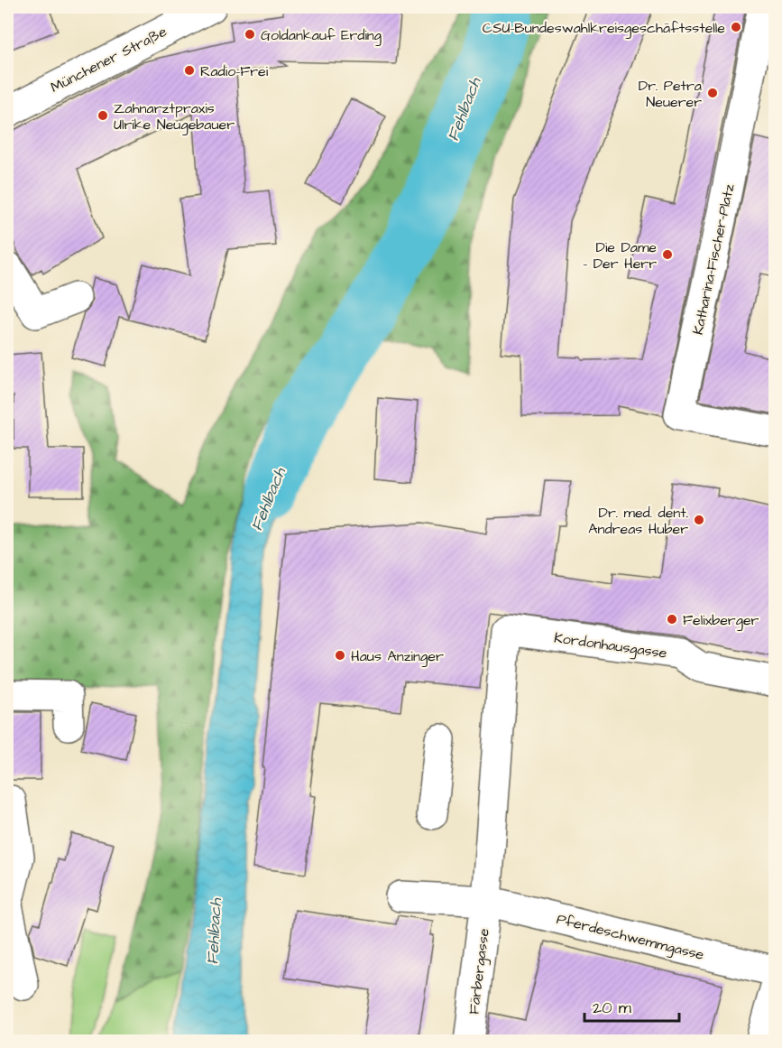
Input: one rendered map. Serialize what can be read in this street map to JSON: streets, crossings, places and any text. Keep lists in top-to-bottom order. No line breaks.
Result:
{"streets":{"street":["Münchener Straße","Katharina-Fischer-Platz","Kordonhausgasse","Pferdeschwemmgasse","Färbergasse"]},"crossings":[["Kordonhausgasse","Pferdeschwemmgasse"],["Kordonhausgasse","Färbergasse"],["Pferdeschwemmgasse","Färbergasse"]],"water":["Fehlbach"],"places":["CSU-Bundeswahlkreisgeschäftsstelle","Goldankauf Erding","Radio-Frei","Dr. Petra Neuerer","Zahnarztpraxis Ulrike Neugebauer","Die Dame - Der Herr","Dr. med. dent. Andreas Huber","Felixberger","Haus Anzinger"],"scale_bar":"20 m"}
